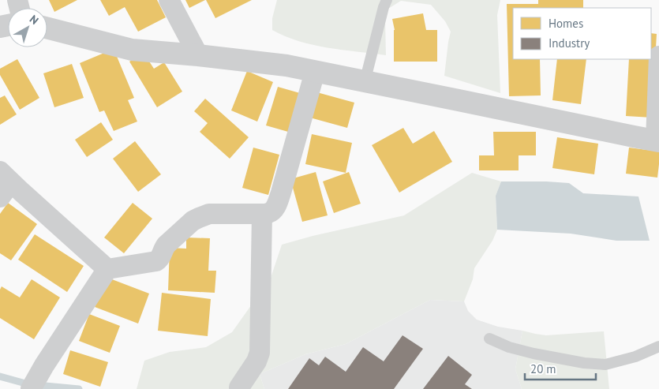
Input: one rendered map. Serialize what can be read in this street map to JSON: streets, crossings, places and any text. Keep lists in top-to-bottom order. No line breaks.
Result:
{"legend":["Homes","Industry"],"scale_bar":"20 m","north":"top right"}
